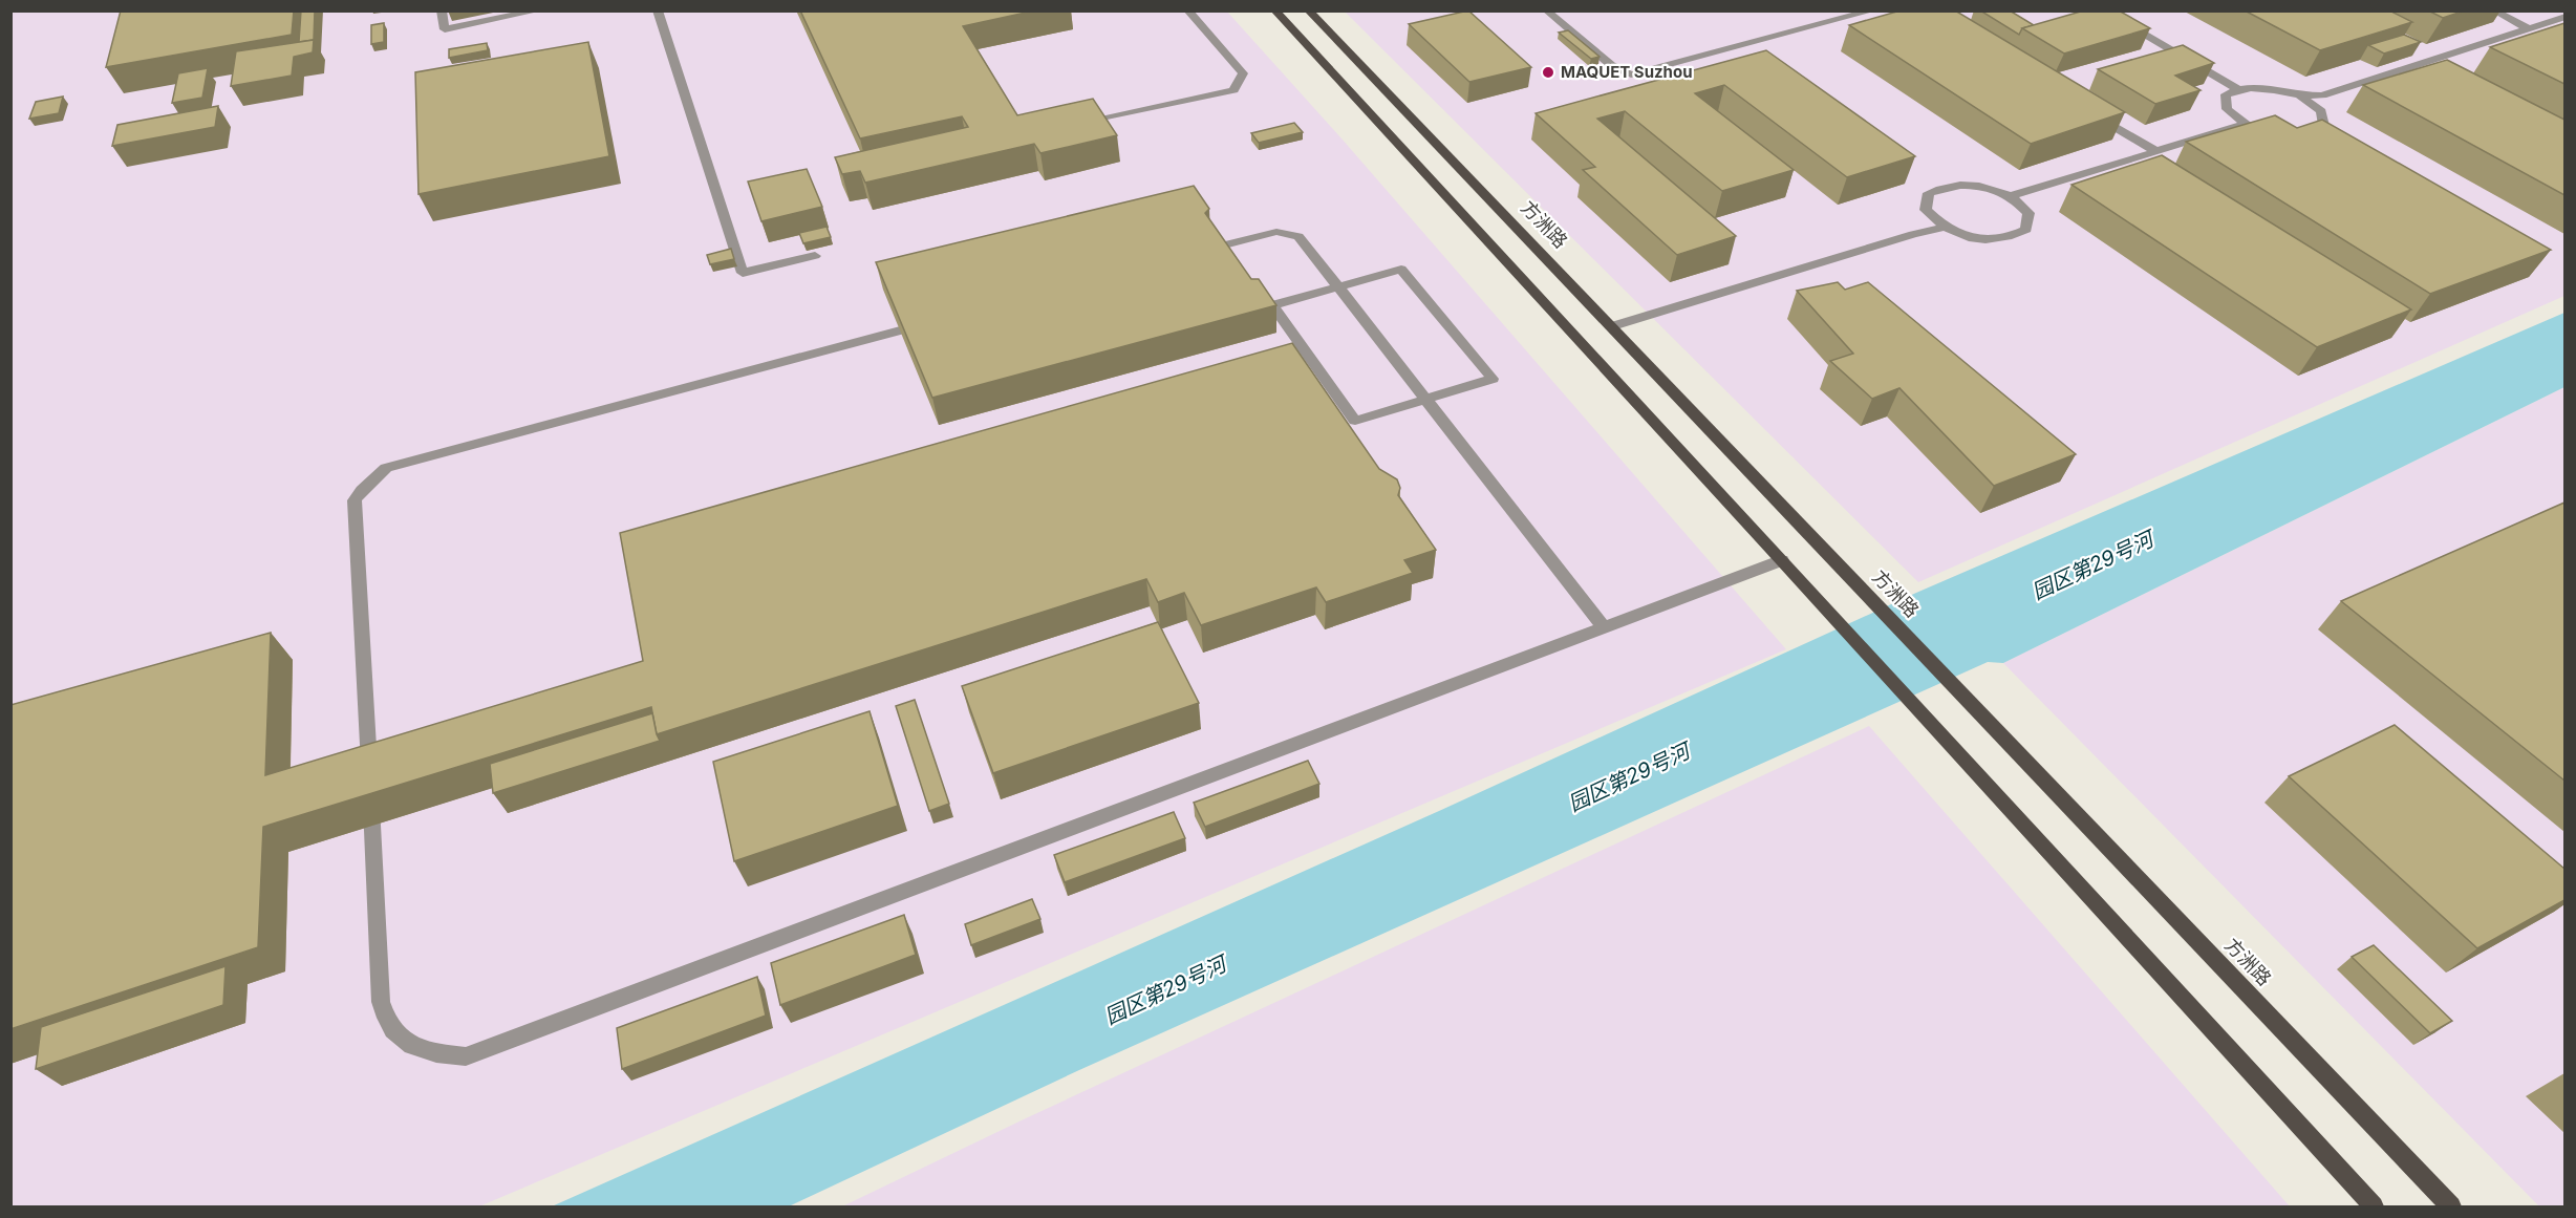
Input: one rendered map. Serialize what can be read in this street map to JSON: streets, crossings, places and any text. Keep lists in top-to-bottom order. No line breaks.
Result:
{"streets":{"main road":["方洲路"]},"water":["园区第29号河"],"places":["MAQUET Suzhou"]}
